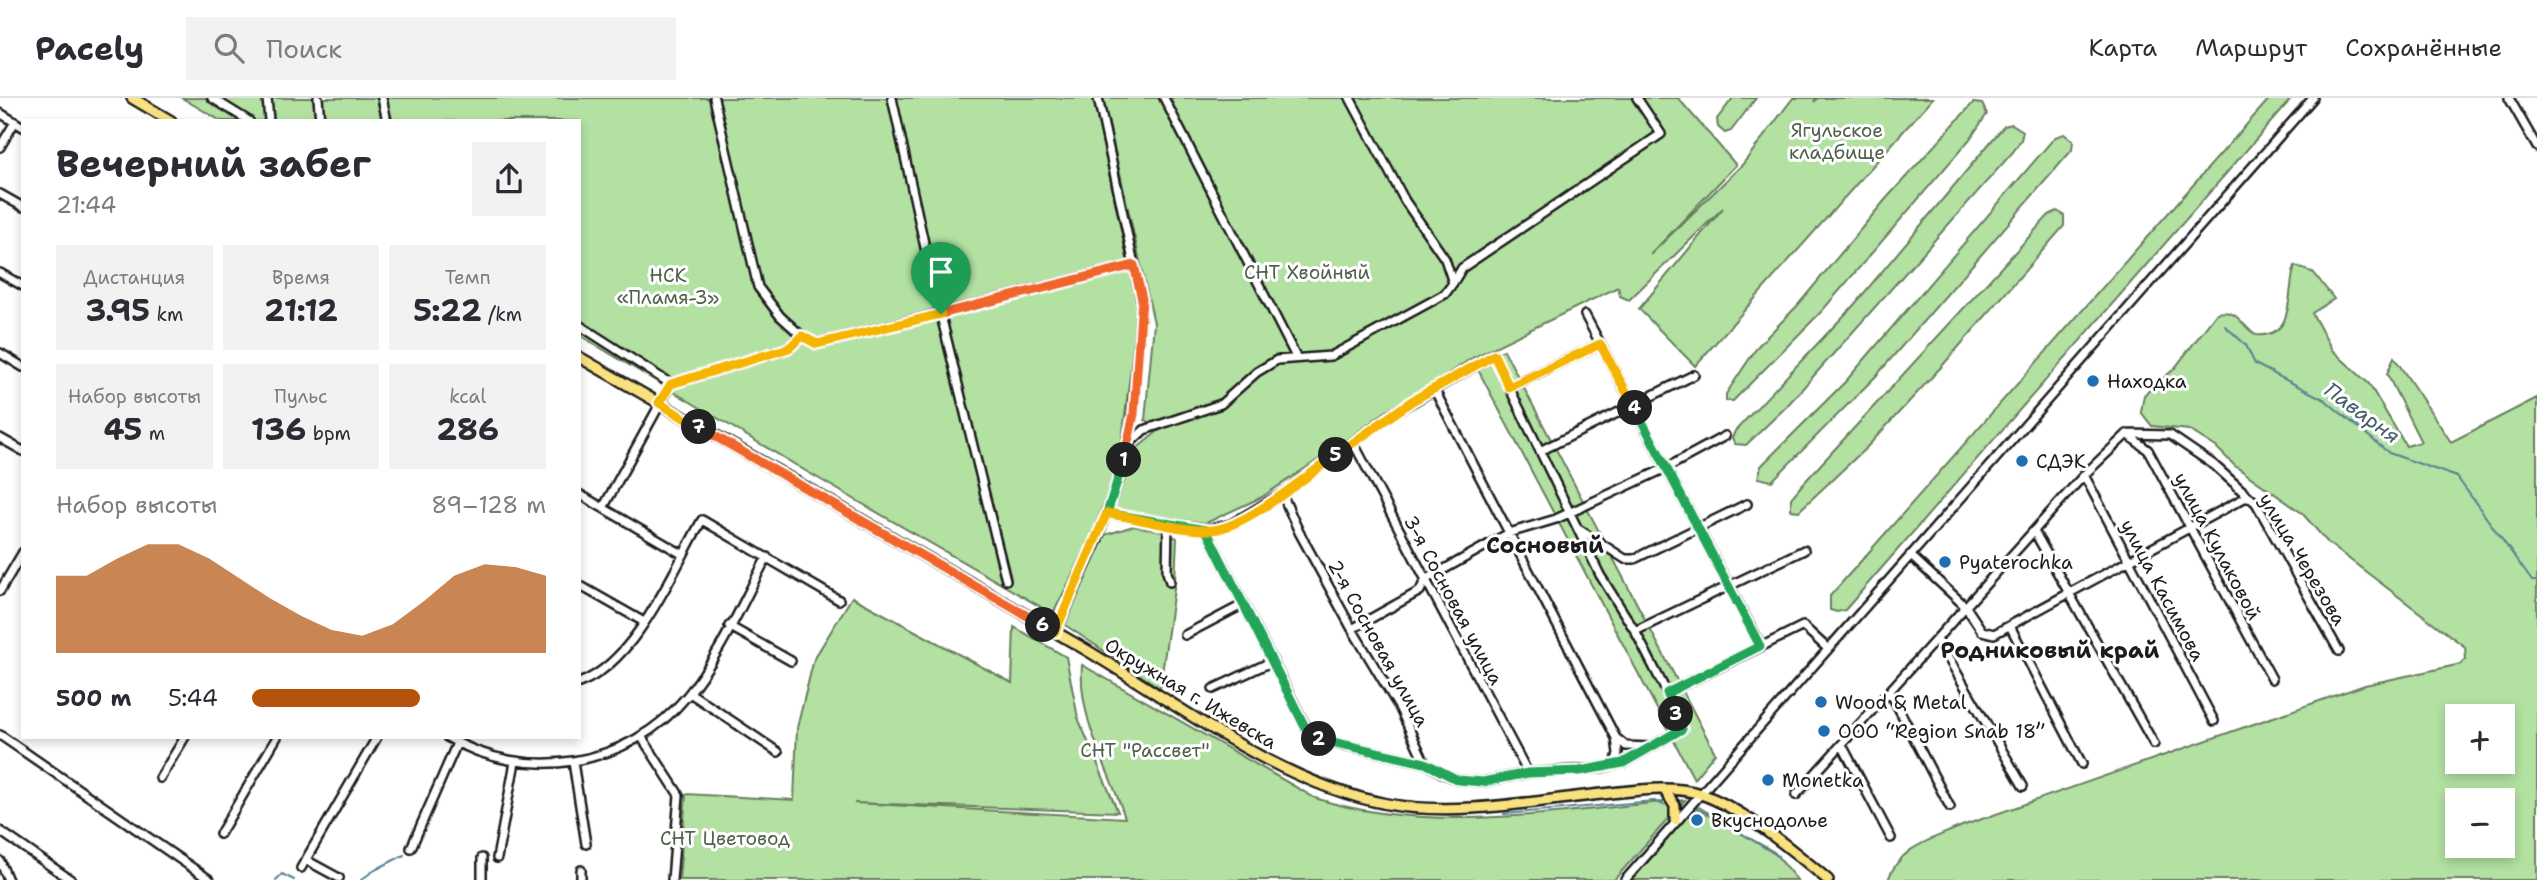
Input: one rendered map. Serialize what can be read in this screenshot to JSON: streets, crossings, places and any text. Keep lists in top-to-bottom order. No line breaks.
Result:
{"streets":{"main road":["Окружная г. Ижевска"],"street":["улица Кулаковой","улица Черезова","улица Касимова","3-я Сосновая улица","2-я Сосновая улица"]},"crossings":[["улица Кулаковой","улица Черезова"]],"districts":["Сосновый","Родниковый край"],"water":["Паварня"],"parks":["Ягульское кладбище","СНТ Хвойный","НСК «Пламя-3»","СНТ \"Рассвет\"","СНТ Цветовод"],"places":["Находка","СДЭК","Pyaterochka","Wood & Metal","OOO “Region Snab 18”","Monetka","Вкуснодолье"],"page":{"header":"Pacely","search":"Поиск","nav":["Карта","Маршрут","Сохранённые"],"heading":["Вечерний забег","21:44"],"stats":[["Дистанция","3.95 km"],["Время","21:12"],["Темп","5:22 /km"],["Набор высоты","45 m"],["Пульс","136 bpm"],["kcal","286"]],"pins":["4","7","5","1","6","3","2"],"chart":["Набор высоты","89–128 m"],"list":[{"name":"500 m","note":"5:44"}],"map_buttons":["+","−"]}}
